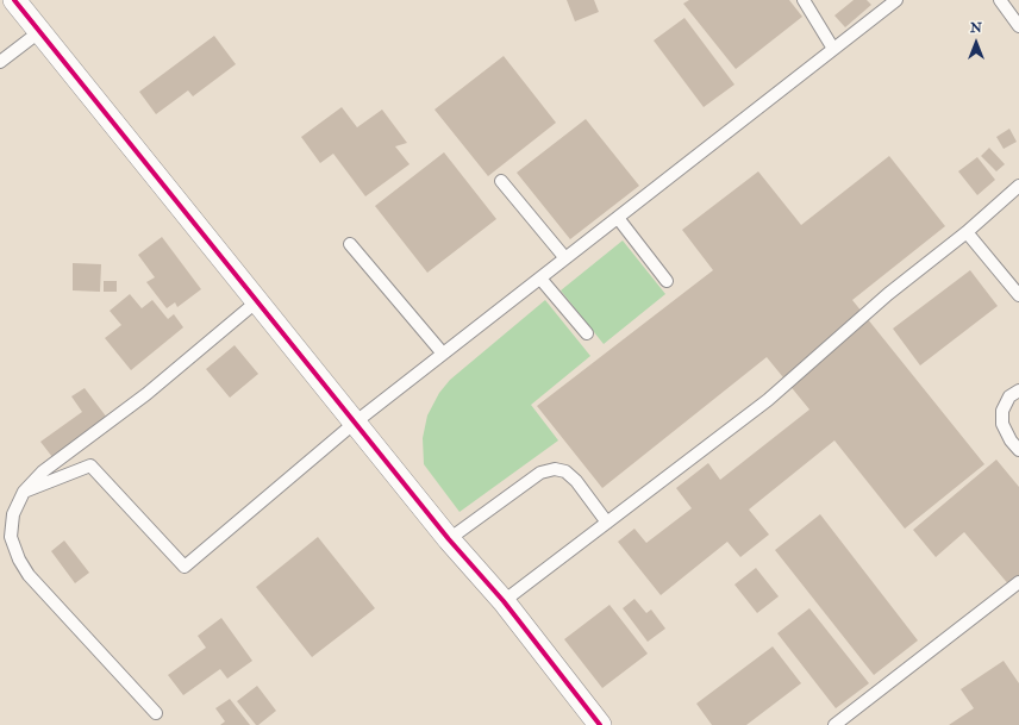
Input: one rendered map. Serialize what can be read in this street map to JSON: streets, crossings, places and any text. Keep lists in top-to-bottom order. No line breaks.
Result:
{"north":"top"}
